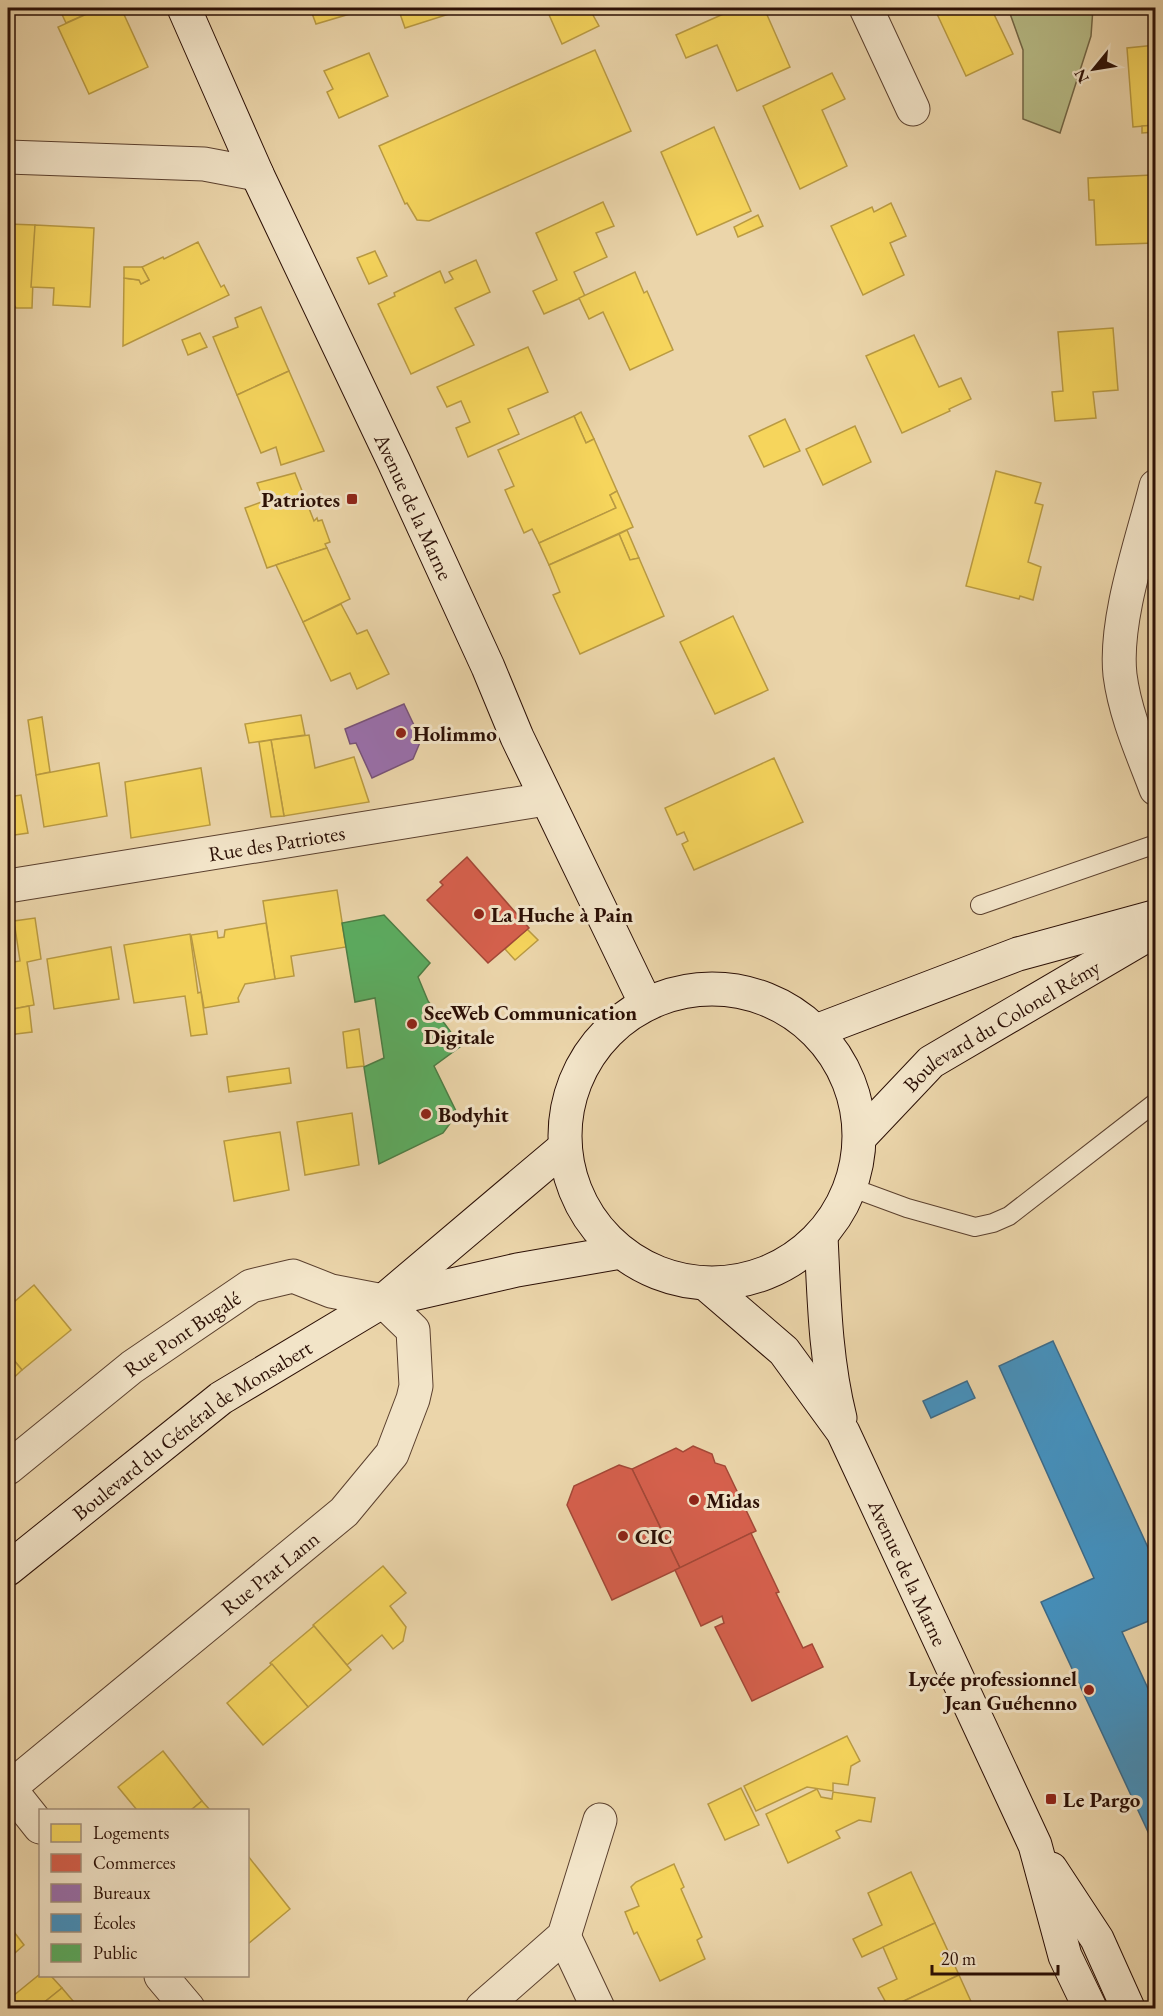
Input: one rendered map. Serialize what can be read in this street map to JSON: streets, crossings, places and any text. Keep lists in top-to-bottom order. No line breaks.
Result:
{"streets":{"main road":["Avenue de la Marne","Rue des Patriotes","Boulevard du Colonel Rémy","Rue Pont Bugalé","Boulevard du Général de Monsabert","Rue Prat Lann"]},"crossings":[["Avenue de la Marne","Rue des Patriotes"],["Rue Pont Bugalé","Boulevard du Général de Monsabert"],["Rue Pont Bugalé","Rue Prat Lann"],["Boulevard du Général de Monsabert","Rue Prat Lann"]],"places":{"transit":["Patriotes","Le Pargo"],"other":["Holimmo","La Huche à Pain","SeeWeb Communication Digitale","Bodyhit","Midas","CIC","Lycée professionnel Jean Guéhenno"]},"legend":["Logements","Commerces","Bureaux","Écoles","Public"],"scale_bar":"20 m","north":"bottom left"}
